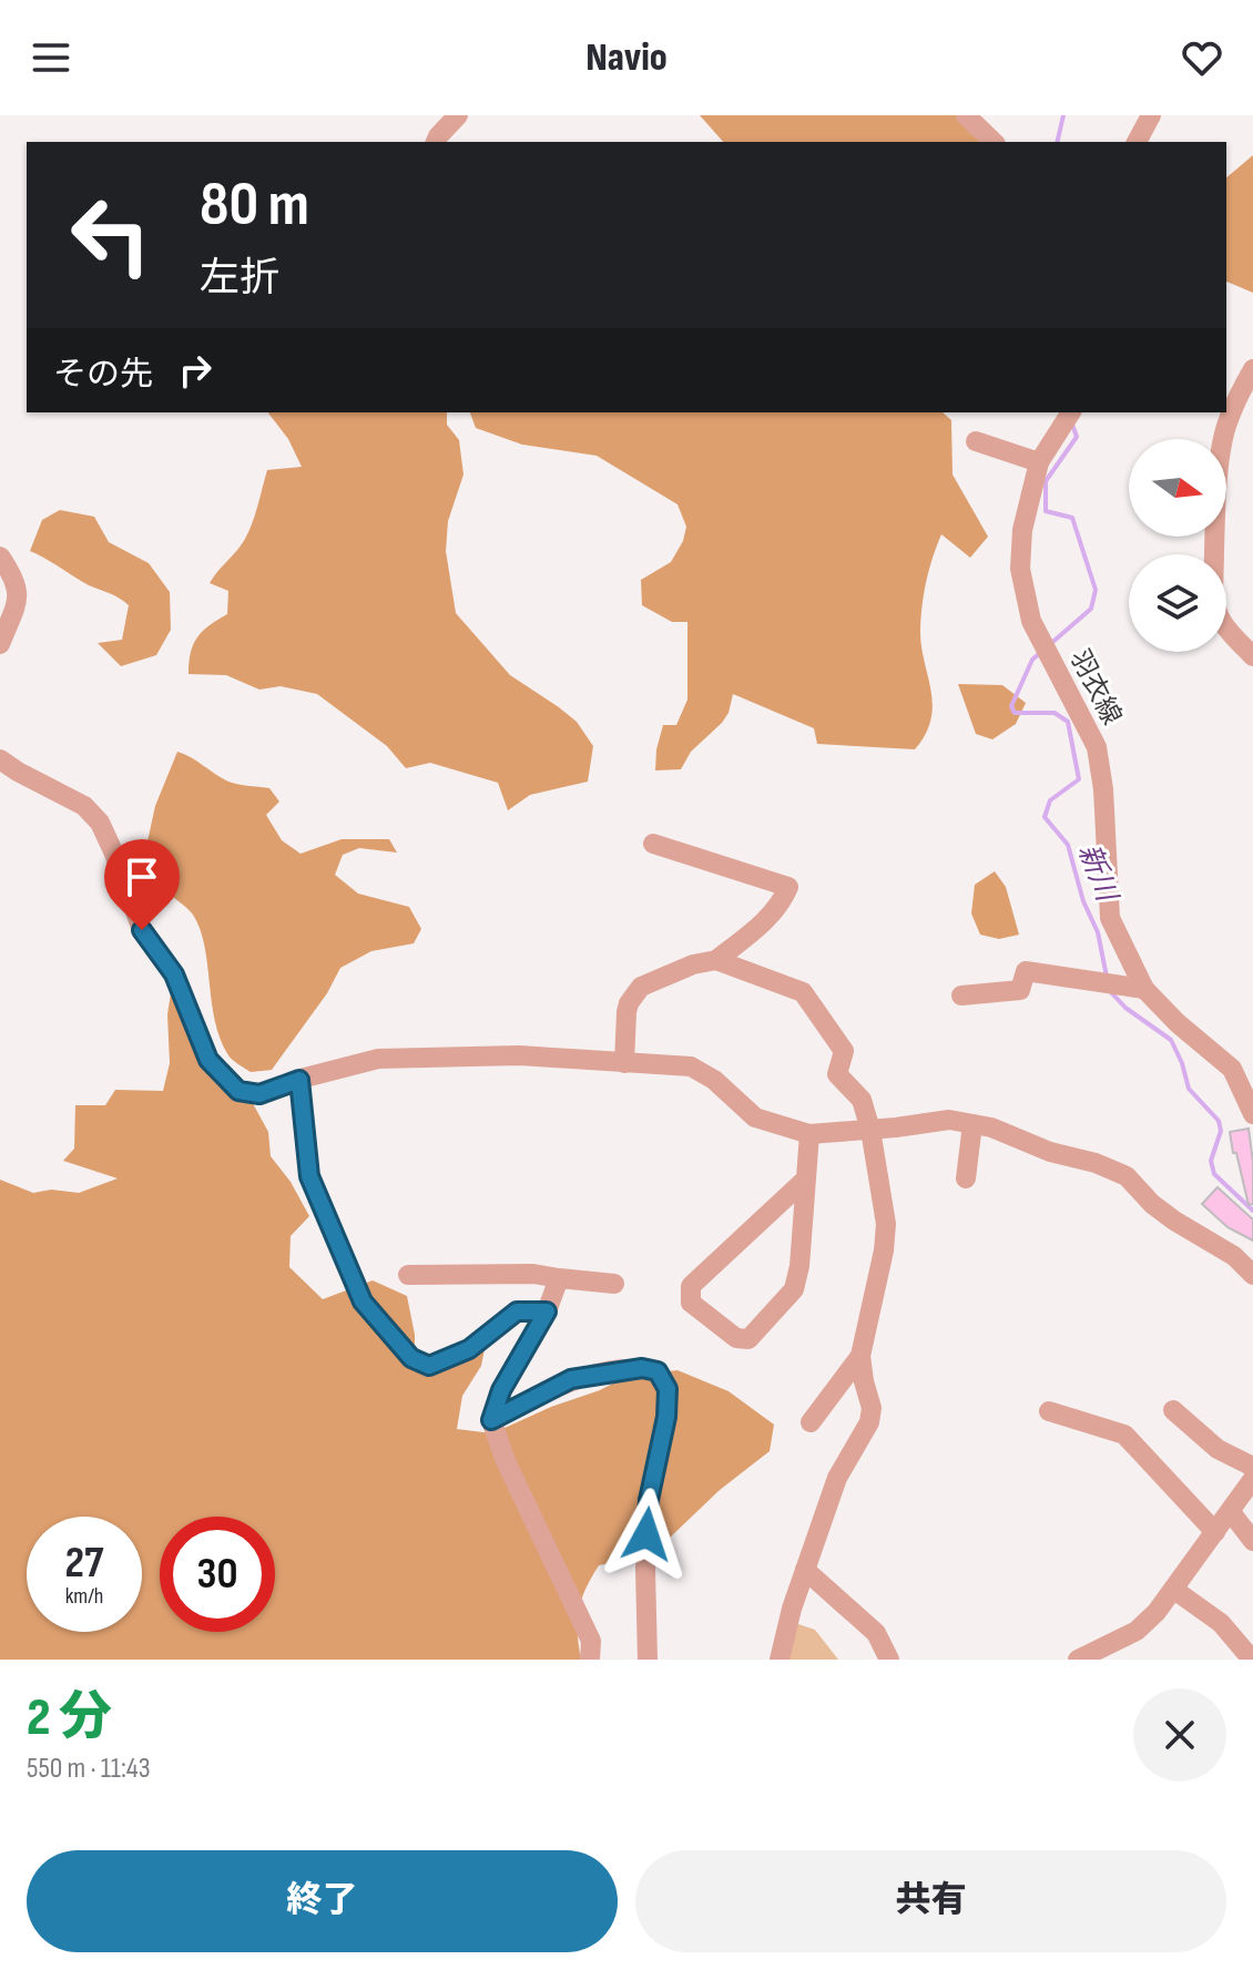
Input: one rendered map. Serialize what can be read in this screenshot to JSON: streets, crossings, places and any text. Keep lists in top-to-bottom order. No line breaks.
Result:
{"streets":{"street":["羽衣線"]},"water":["新川"],"north":"right","page":{"header":"Navio","turn":["80 m","左折"],"then":"その先","speed":"27 km/h","limit":"30","heading":["2 分","550 m · 11:43"],"buttons":["終了","共有"]}}
